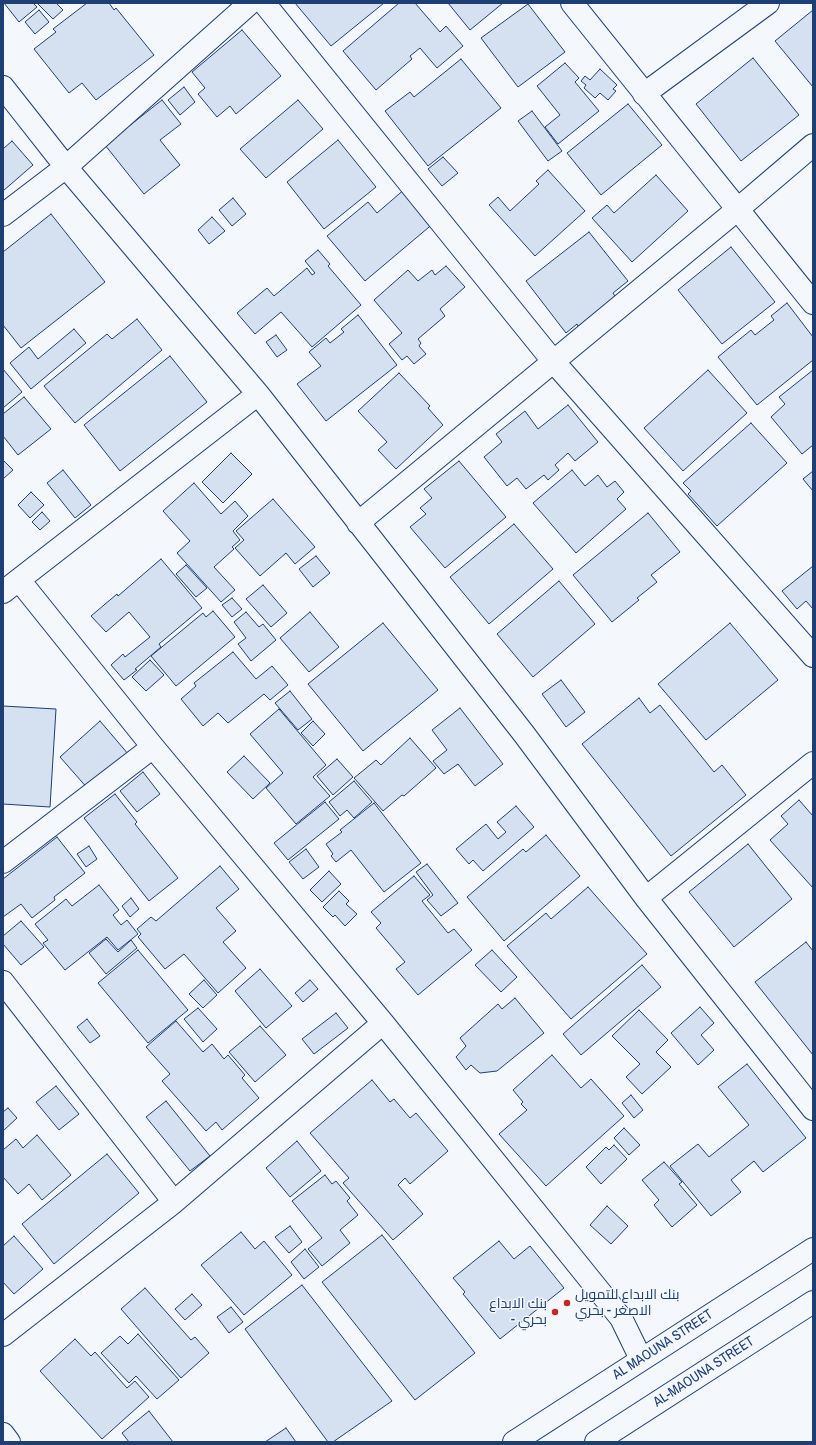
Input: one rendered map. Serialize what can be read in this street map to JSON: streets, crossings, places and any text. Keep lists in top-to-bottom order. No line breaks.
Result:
{"streets":{"main road":["AL MAOUNA STREET","AL-MAOUNA STREET"]},"places":["بنك الابداع للتمويل الاصغر - بحري","بنك الابداع - بحري"]}
